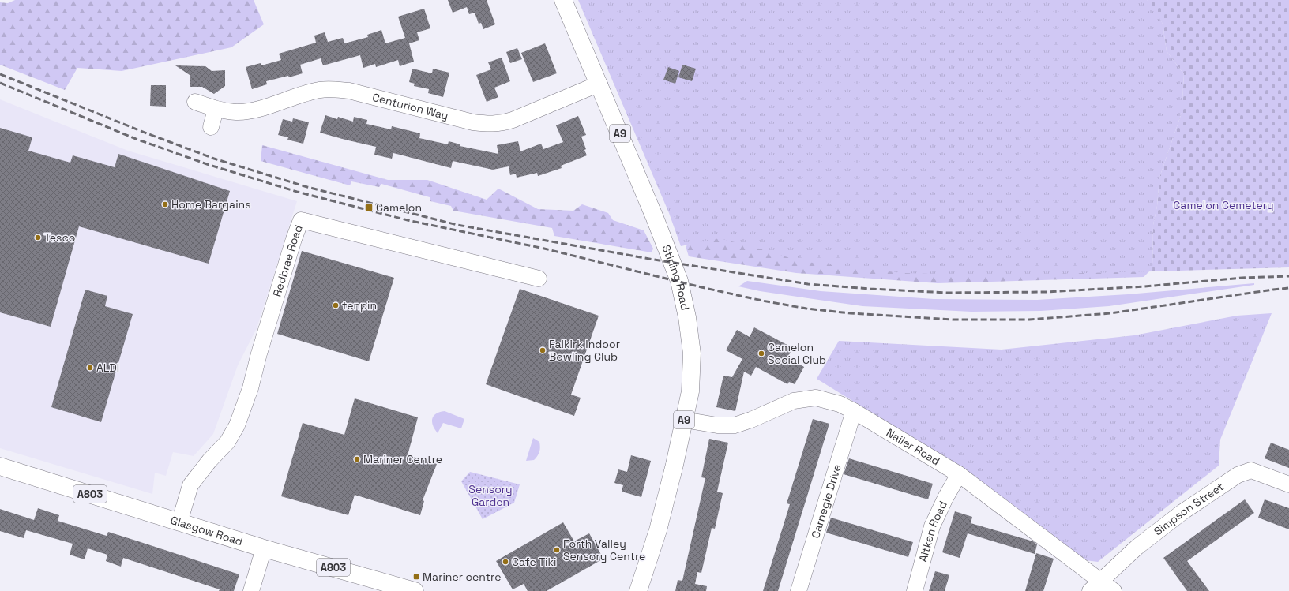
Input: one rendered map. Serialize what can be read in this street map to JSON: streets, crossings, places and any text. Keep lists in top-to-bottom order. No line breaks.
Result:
{"streets":{"main road":["A9","Stirling Road","A803","Glasgow Road"],"street":["Centurion Way","Redbrae Road","Nailer Road","Carnegie Drive","Simpson Street","Aitken Road"]},"crossings":[["Centurion Way","Stirling Road"],["Redbrae Road","Glasgow Road"],["Stirling Road","Nailer Road"],["Nailer Road","Carnegie Drive"],["Nailer Road","Simpson Street"],["Nailer Road","Aitken Road"]],"parks":["Camelon Cemetery","Sensory Garden"],"places":{"other":["Home Bargains","Tesco","tenpin","Falkirk Indoor Bowling Club","Camelon Social Club","ALDI","Mariner Centre","Forth Valley Sensory Centre","Cafe Tiki"],"transit":["Camelon","Mariner centre"]}}
